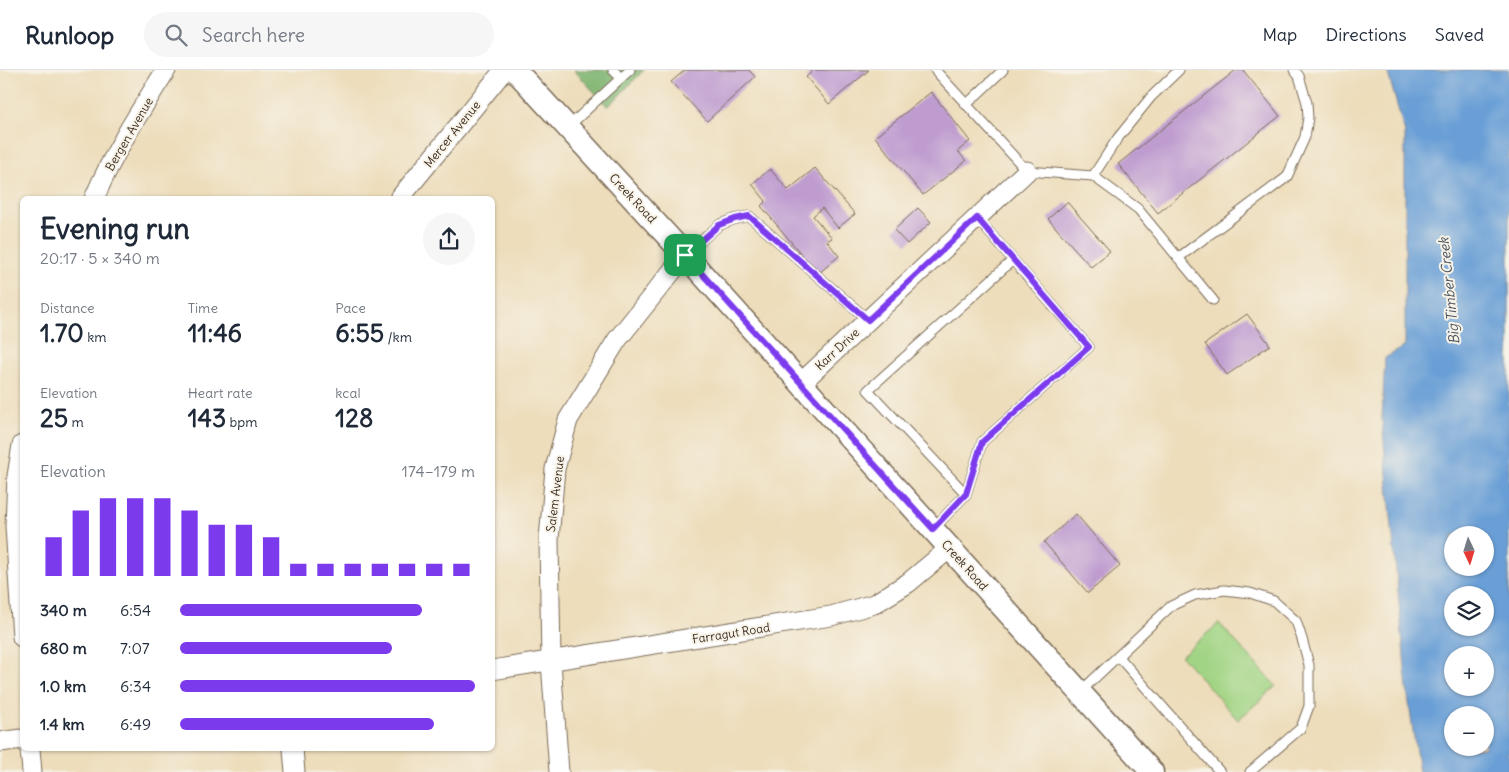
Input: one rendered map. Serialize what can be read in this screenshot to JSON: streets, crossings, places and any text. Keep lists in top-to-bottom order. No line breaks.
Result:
{"streets":{"street":["Bergen Avenue","Mercer Avenue","Creek Road","Karr Drive","Salem Avenue","Farragut Road"]},"crossings":[["Creek Road","Karr Drive"],["Creek Road","Salem Avenue"],["Creek Road","Farragut Road"],["Salem Avenue","Farragut Road"]],"water":["Big Timber Creek"],"north":"bottom","page":{"header":"Runloop","search":"Search here","nav":["Map","Directions","Saved"],"heading":["Evening run","20:17 · 5 × 340 m"],"stats":[["Distance","1.70 km"],["Time","11:46"],["Pace","6:55 /km"],["Elevation","25 m"],["Heart rate","143 bpm"],["kcal","128"]],"chart":["Elevation","174–179 m"],"map_buttons":["+","−"],"list":[{"name":"340 m","note":"6:54"},{"name":"680 m","note":"7:07"},{"name":"1.0 km","note":"6:34"},{"name":"1.4 km","note":"6:49"}]}}
